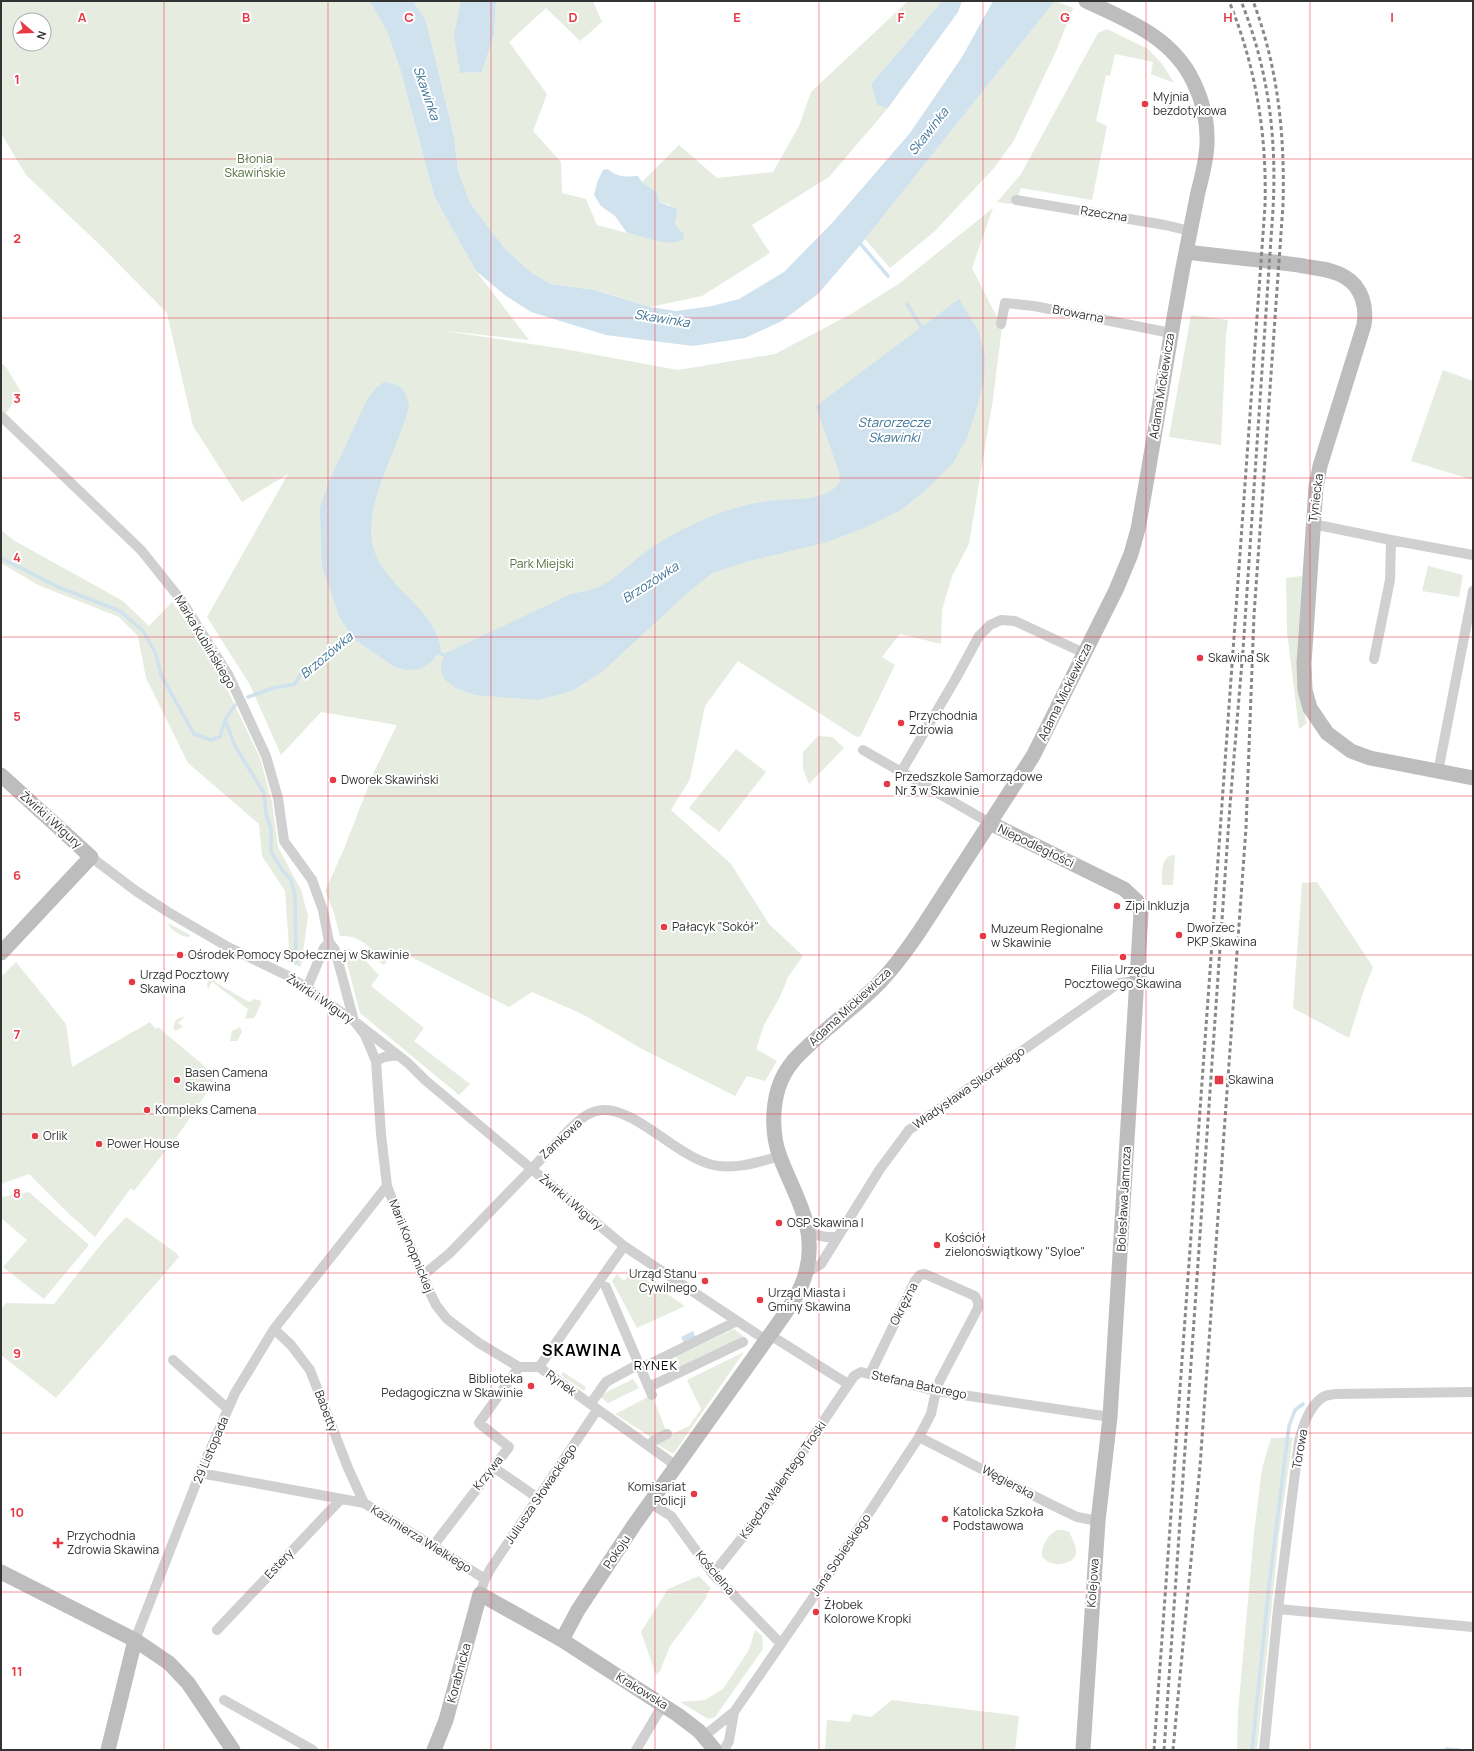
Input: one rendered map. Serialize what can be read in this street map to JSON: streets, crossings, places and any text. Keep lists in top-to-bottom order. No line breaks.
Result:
{"streets":{"street":["Rzeczna","Browarna","Adama Mickiewicza","Tyniecka","Marka Kublińskiego","Żwirki i Wigury","Niepodległości","Władysława Sikorskiego","Zamkowa","Bolesława Jamroza","Marii Konopnickiej","Okrężna","Rynek","Stefana Batorego","Babetty","Torowa","29 Listopada","Krzywa","Księdza Walentego Troski","Węgierska","Juliusza Słowackiego","Kazimierza Wielkiego","Pokoju","Jana Sobieskiego","Estery","Kościelna","Kolejowa","Korabnicka","Krakowska"]},"crossings":[["Rzeczna","Adama Mickiewicza"],["Browarna","Adama Mickiewicza"],["Adama Mickiewicza","Tyniecka"],["Adama Mickiewicza","Niepodległości"],["Adama Mickiewicza","Władysława Sikorskiego"],["Adama Mickiewicza","Zamkowa"],["Marka Kublińskiego","Żwirki i Wigury"],["Marka Kublińskiego","Marii Konopnickiej"],["Żwirki i Wigury","Zamkowa"],["Żwirki i Wigury","Marii Konopnickiej"],["Żwirki i Wigury","Rynek"],["Niepodległości","Władysława Sikorskiego"],["Niepodległości","Bolesława Jamroza"],["Władysława Sikorskiego","Bolesława Jamroza"],["Zamkowa","Marii Konopnickiej"],["Bolesława Jamroza","Stefana Batorego"],["Bolesława Jamroza","Kolejowa"],["Marii Konopnickiej","29 Listopada"],["Marii Konopnickiej","Krzywa"],["Okrężna","Stefana Batorego"],["Okrężna","Jana Sobieskiego"],["Rynek","Juliusza Słowackiego"],["Rynek","Pokoju"],["Stefana Batorego","Księdza Walentego Troski"],["Stefana Batorego","Jana Sobieskiego"],["Stefana Batorego","Kolejowa"],["Babetty","29 Listopada"],["Babetty","Kazimierza Wielkiego"],["29 Listopada","Kazimierza Wielkiego"],["Krzywa","Kazimierza Wielkiego"],["Księdza Walentego Troski","Kościelna"],["Węgierska","Jana Sobieskiego"],["Węgierska","Kolejowa"],["Juliusza Słowackiego","Kazimierza Wielkiego"],["Kazimierza Wielkiego","Estery"],["Kazimierza Wielkiego","Korabnicka"],["Pokoju","Kościelna"],["Pokoju","Krakowska"],["Jana Sobieskiego","Kościelna"],["Jana Sobieskiego","Krakowska"]],"districts":["SKAWINA","RYNEK"],"water":["Skawinka","Starorzecze Skawinki","Brzozówka"],"parks":["Błonia Skawińskie","Park Miejski"],"places":{"other":["Myjnia bezdotykowa","Skawina Sk","Przychodnia Zdrowia","Dworek Skawiński","Przedszkole Samorządowe Nr 3 w Skawinie","Zipi Inkluzja","Pałacyk \"Sokół\"","Dworzec PKP Skawina","Muzeum Regionalne w Skawinie","Ośrodek Pomocy Społecznej w Skawinie","Filia Urzędu Pocztowego Skawina","Urząd Pocztowy Skawina","Basen Camena Skawina","Kompleks Camena","Orlik","Power House","OSP Skawina I","Kościół zielonoświątkowy \"Syloe\"","Urząd Stanu Cywilnego","Urząd Miasta i Gminy Skawina","Biblioteka Pedagogiczna w Skawinie","Komisariat Policji","Katolicka Szkoła Podstawowa","Żłobek Kolorowe Kropki"],"transit":["Skawina"],"health":["Przychodnia Zdrowia Skawina"]},"north":"right","grid":{"columns":["A","B","C","D","E","F","G","H","I"],"rows":["1","2","3","4","5","6","7","8","9","10","11"]}}
